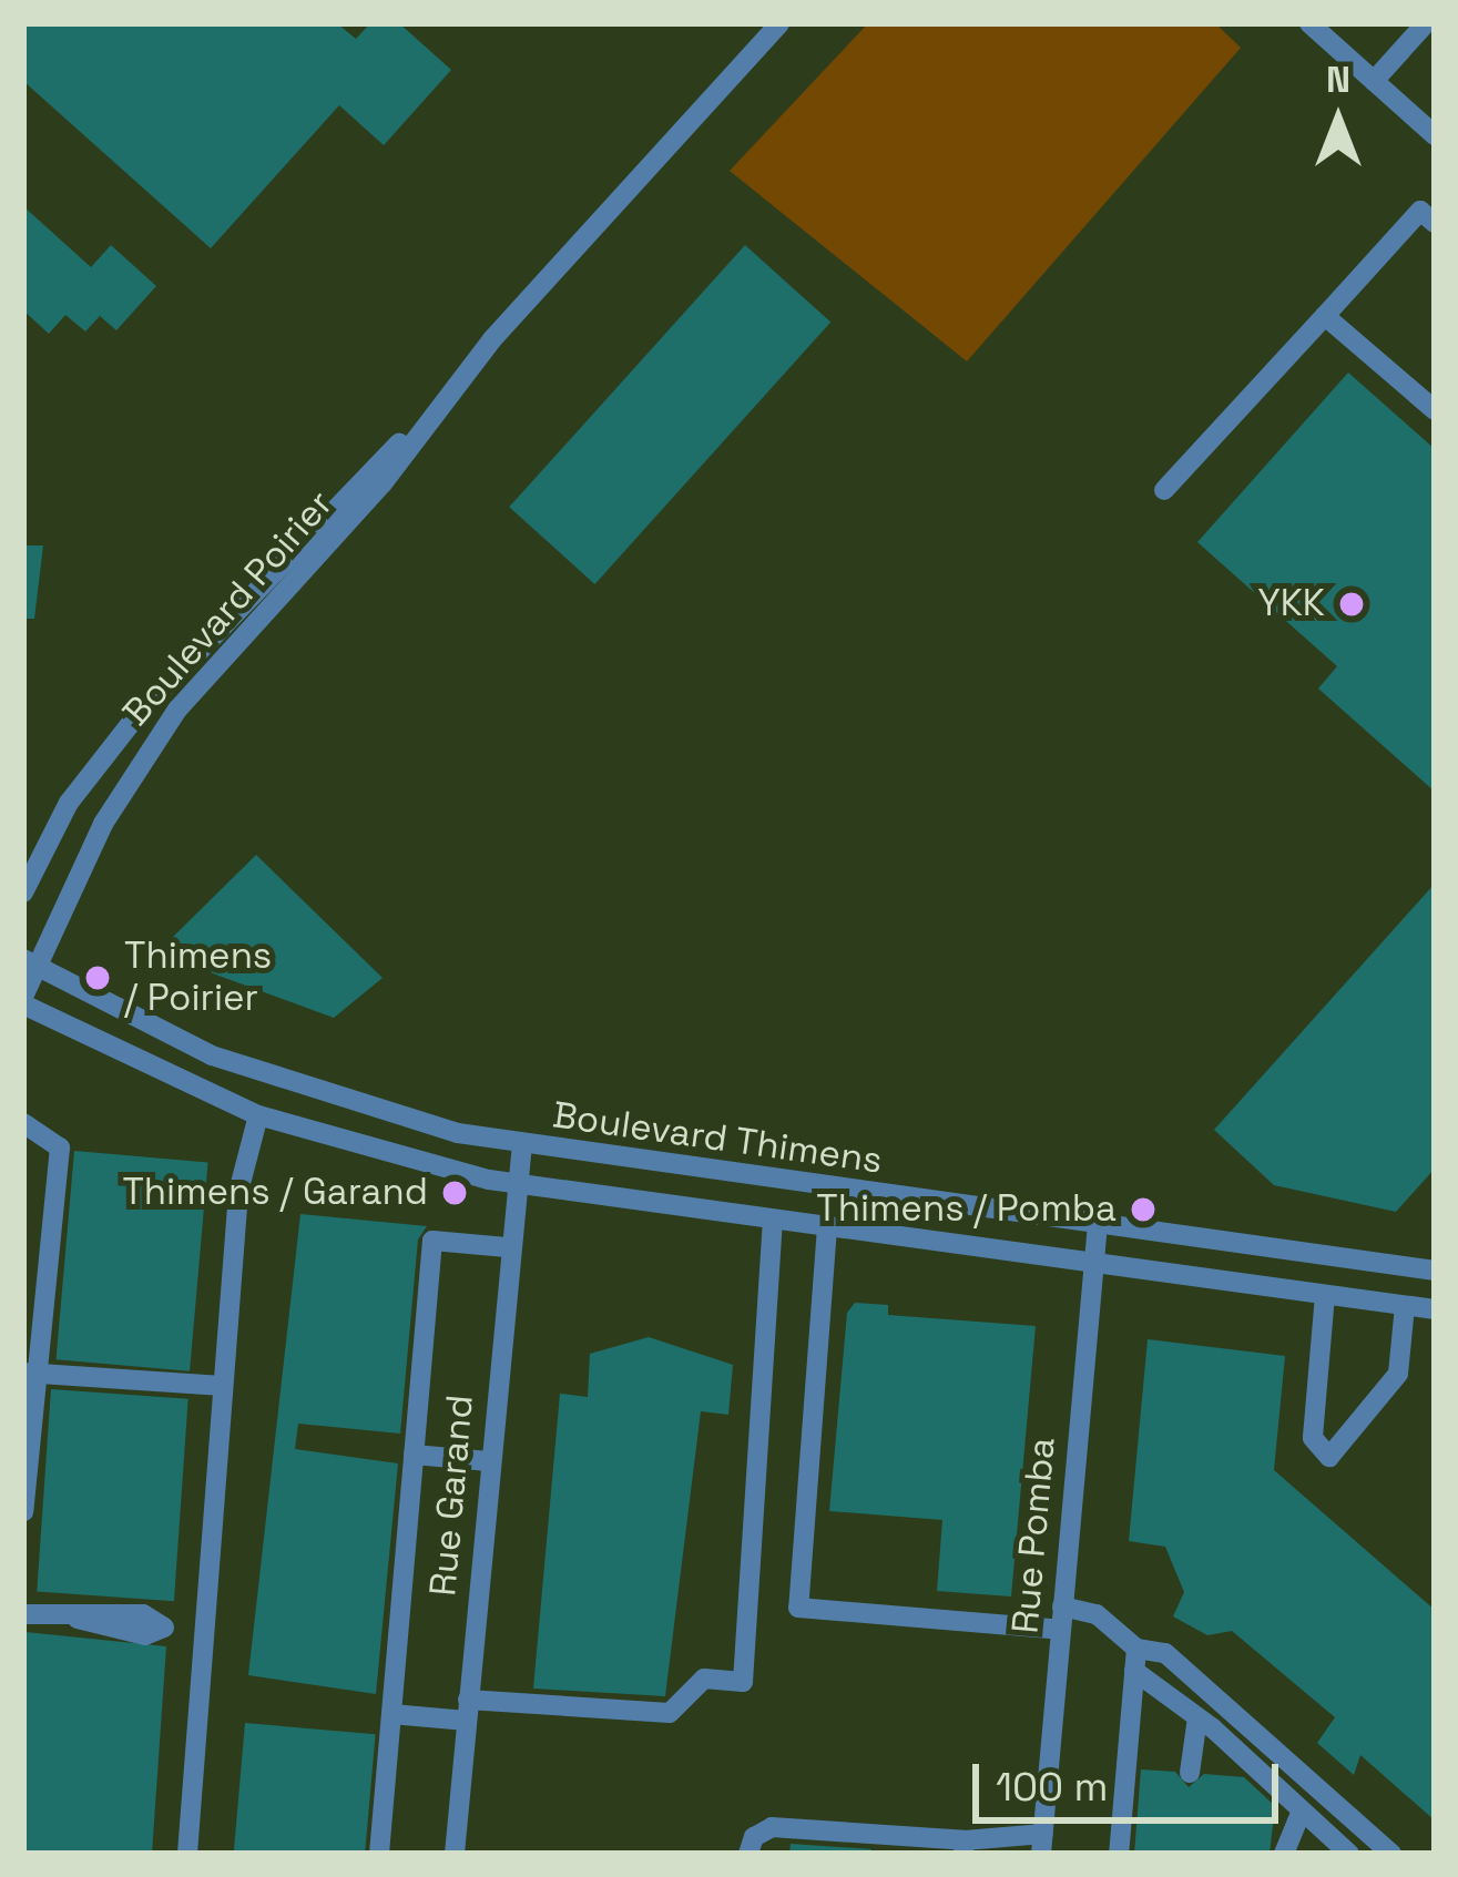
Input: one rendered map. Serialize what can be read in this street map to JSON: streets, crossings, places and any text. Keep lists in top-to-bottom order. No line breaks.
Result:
{"streets":{"street":["Boulevard Poirier","Boulevard Thimens","Rue Garand","Rue Pomba"]},"crossings":[["Boulevard Poirier","Boulevard Thimens"],["Boulevard Thimens","Rue Garand"],["Boulevard Thimens","Rue Pomba"]],"places":["YKK","Thimens / Poirier","Thimens / Garand","Thimens / Pomba"],"scale_bar":"100 m","north":"top"}
